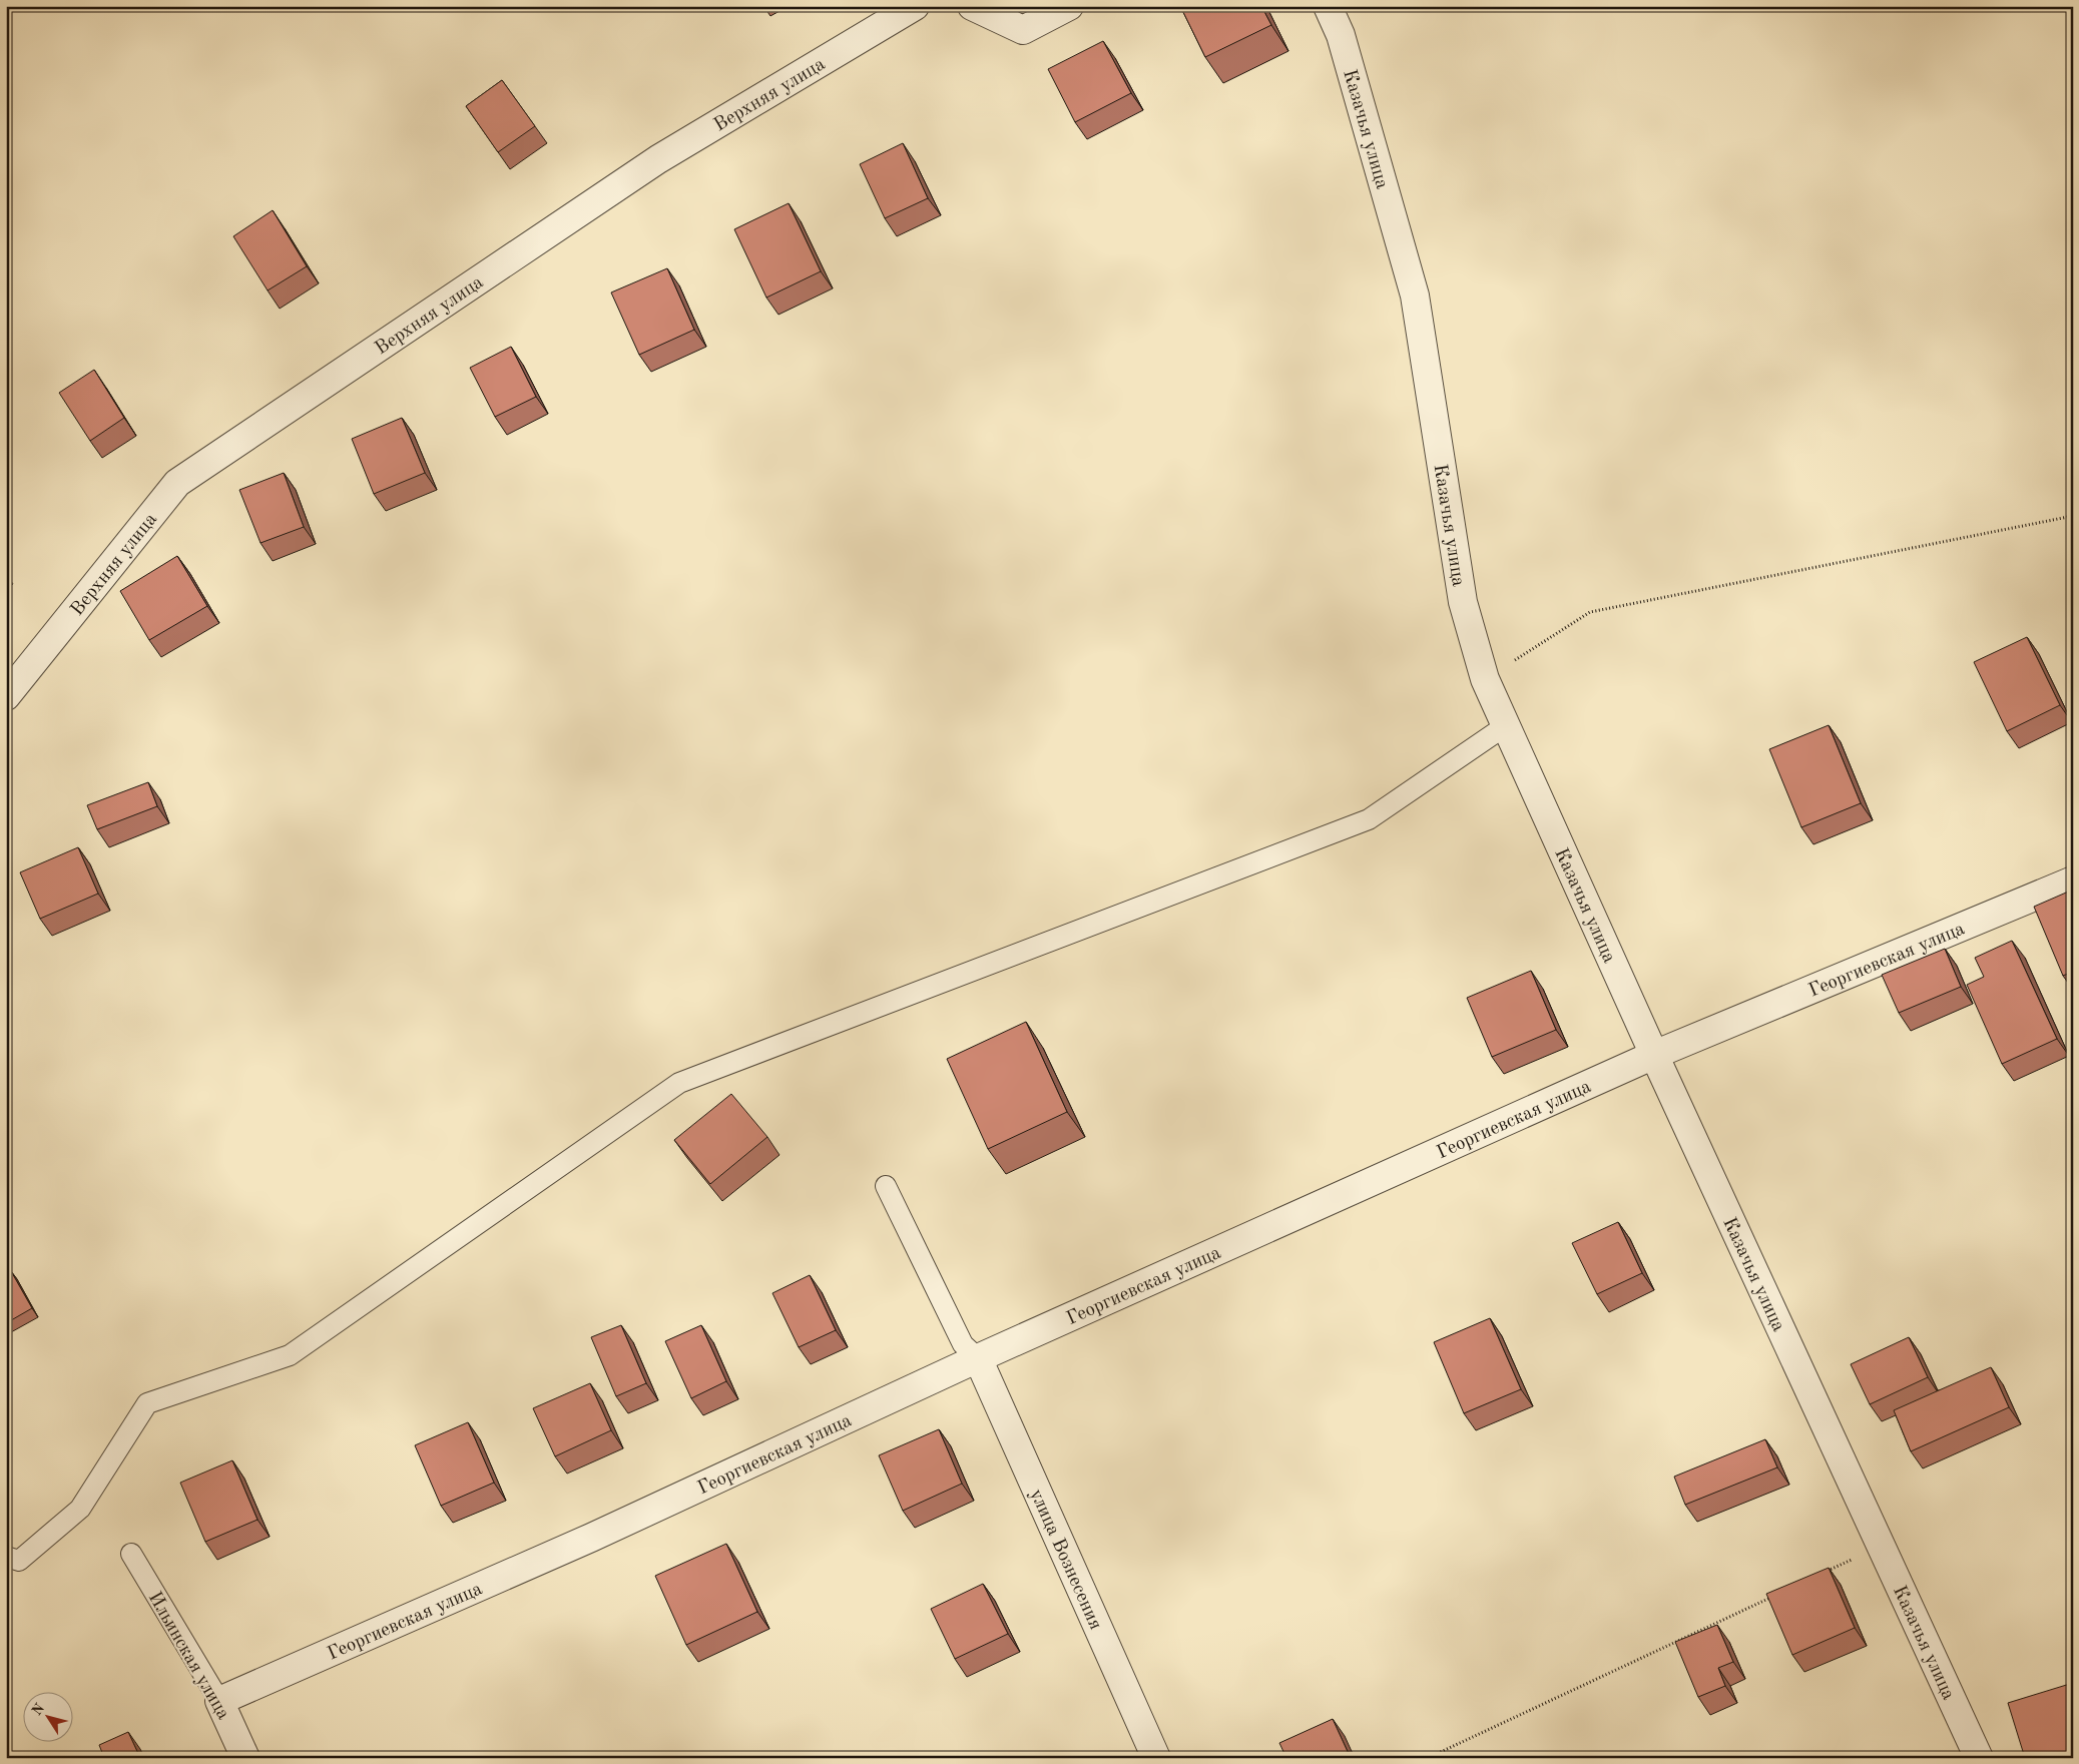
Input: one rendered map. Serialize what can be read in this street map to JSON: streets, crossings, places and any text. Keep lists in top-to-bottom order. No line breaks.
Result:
{"streets":{"street":["Верхняя улица","Казачья улица","Георгиевская улица","улица Вознесения","Ильинская улица"]},"crossings":[["Казачья улица","Георгиевская улица"],["Георгиевская улица","улица Вознесения"],["Георгиевская улица","Ильинская улица"]],"north":"top left"}
